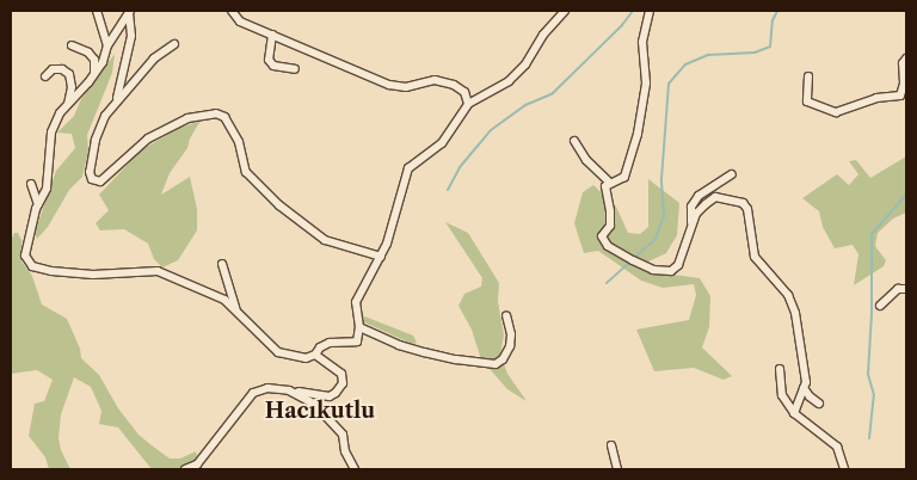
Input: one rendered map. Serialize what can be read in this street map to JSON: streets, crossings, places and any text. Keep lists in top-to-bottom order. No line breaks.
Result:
{"districts":["Hacıkutlu"]}
